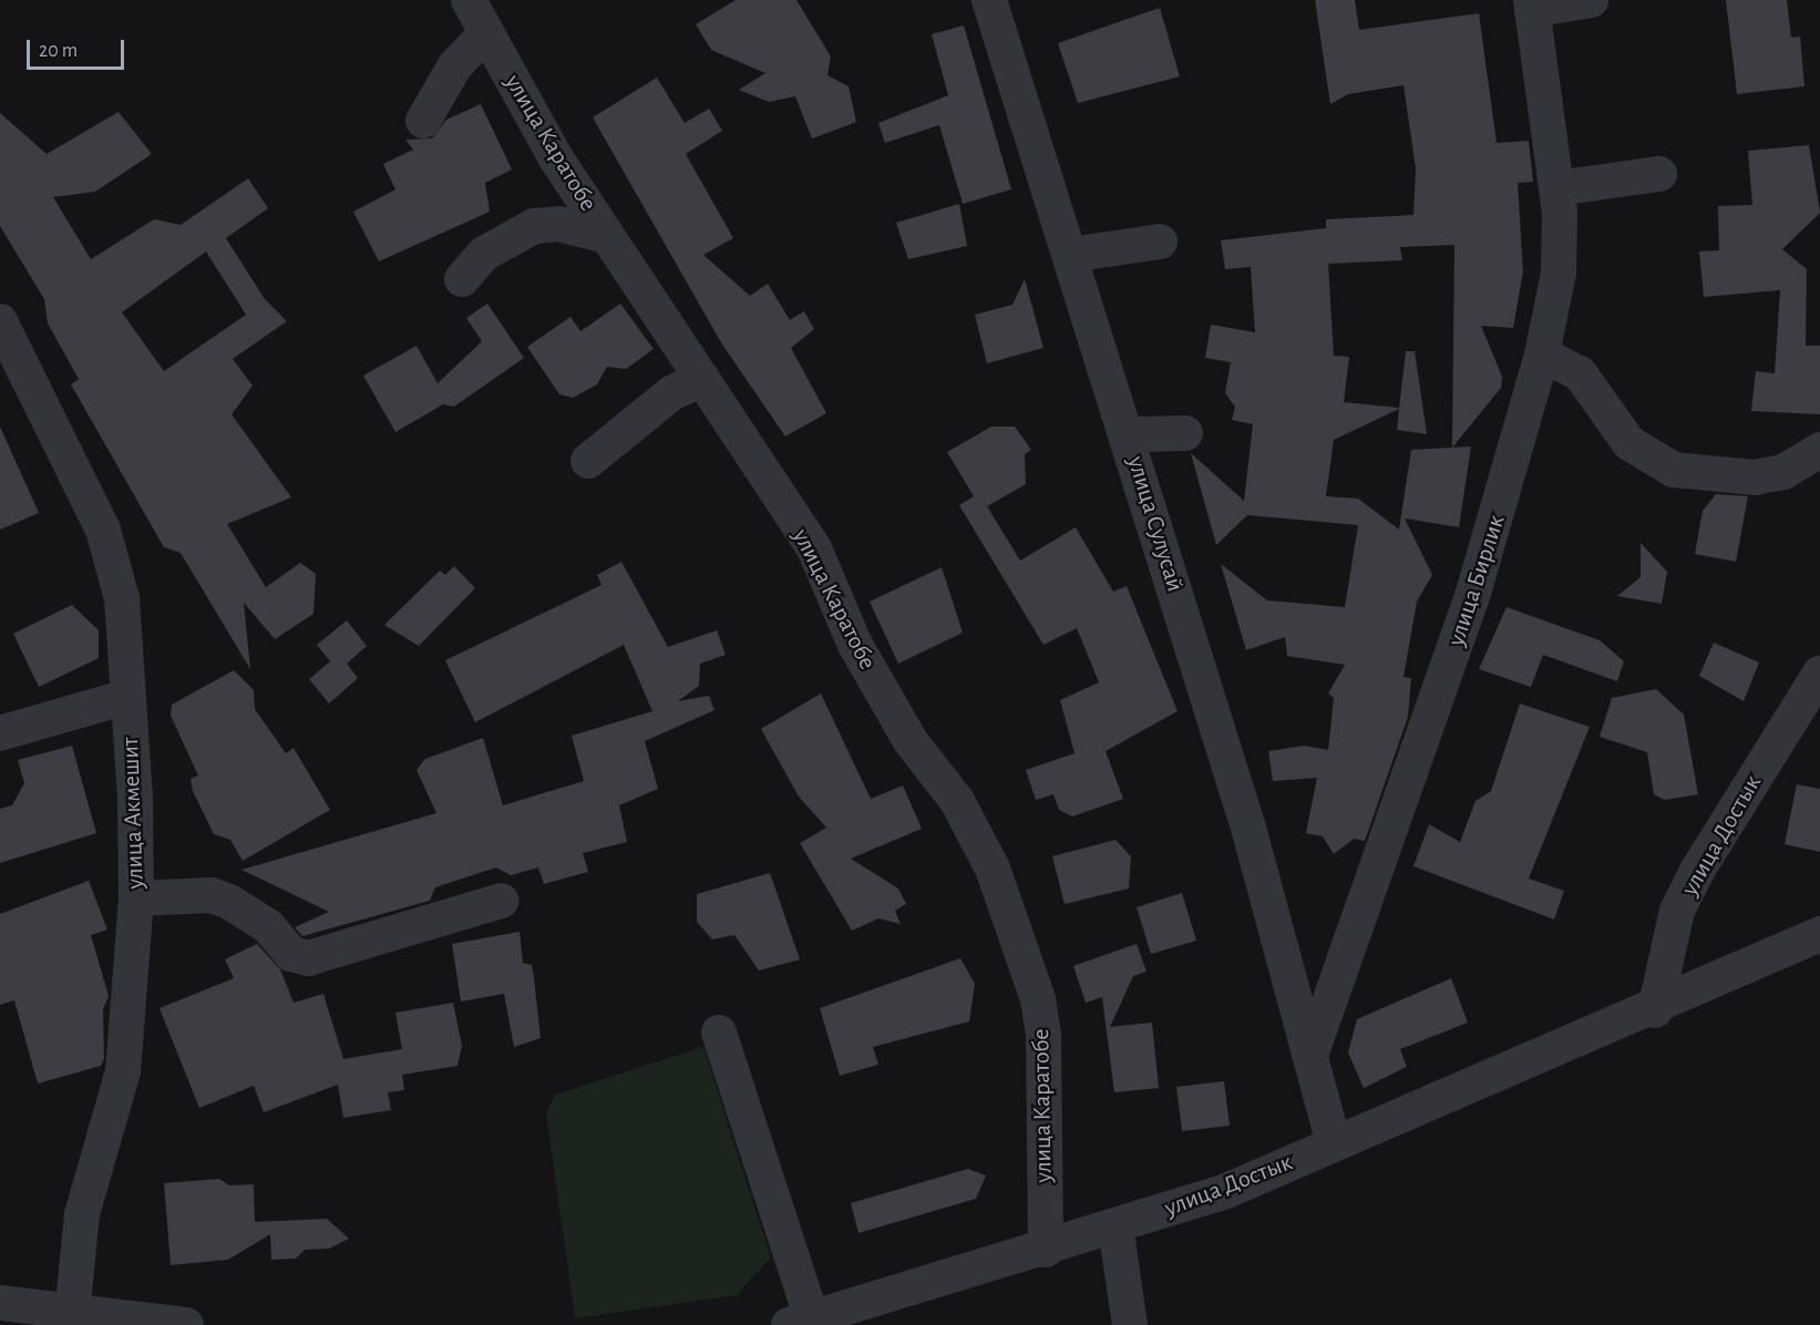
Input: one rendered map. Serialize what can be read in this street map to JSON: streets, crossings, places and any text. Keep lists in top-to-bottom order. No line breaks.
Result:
{"streets":{"street":["улица Каратобе","улица Сулусай","улица Бирлик","улица Акмешит","улица Достык"]},"crossings":[["улица Каратобе","улица Достык"],["улица Сулусай","улица Бирлик"]],"scale_bar":"20 m"}
